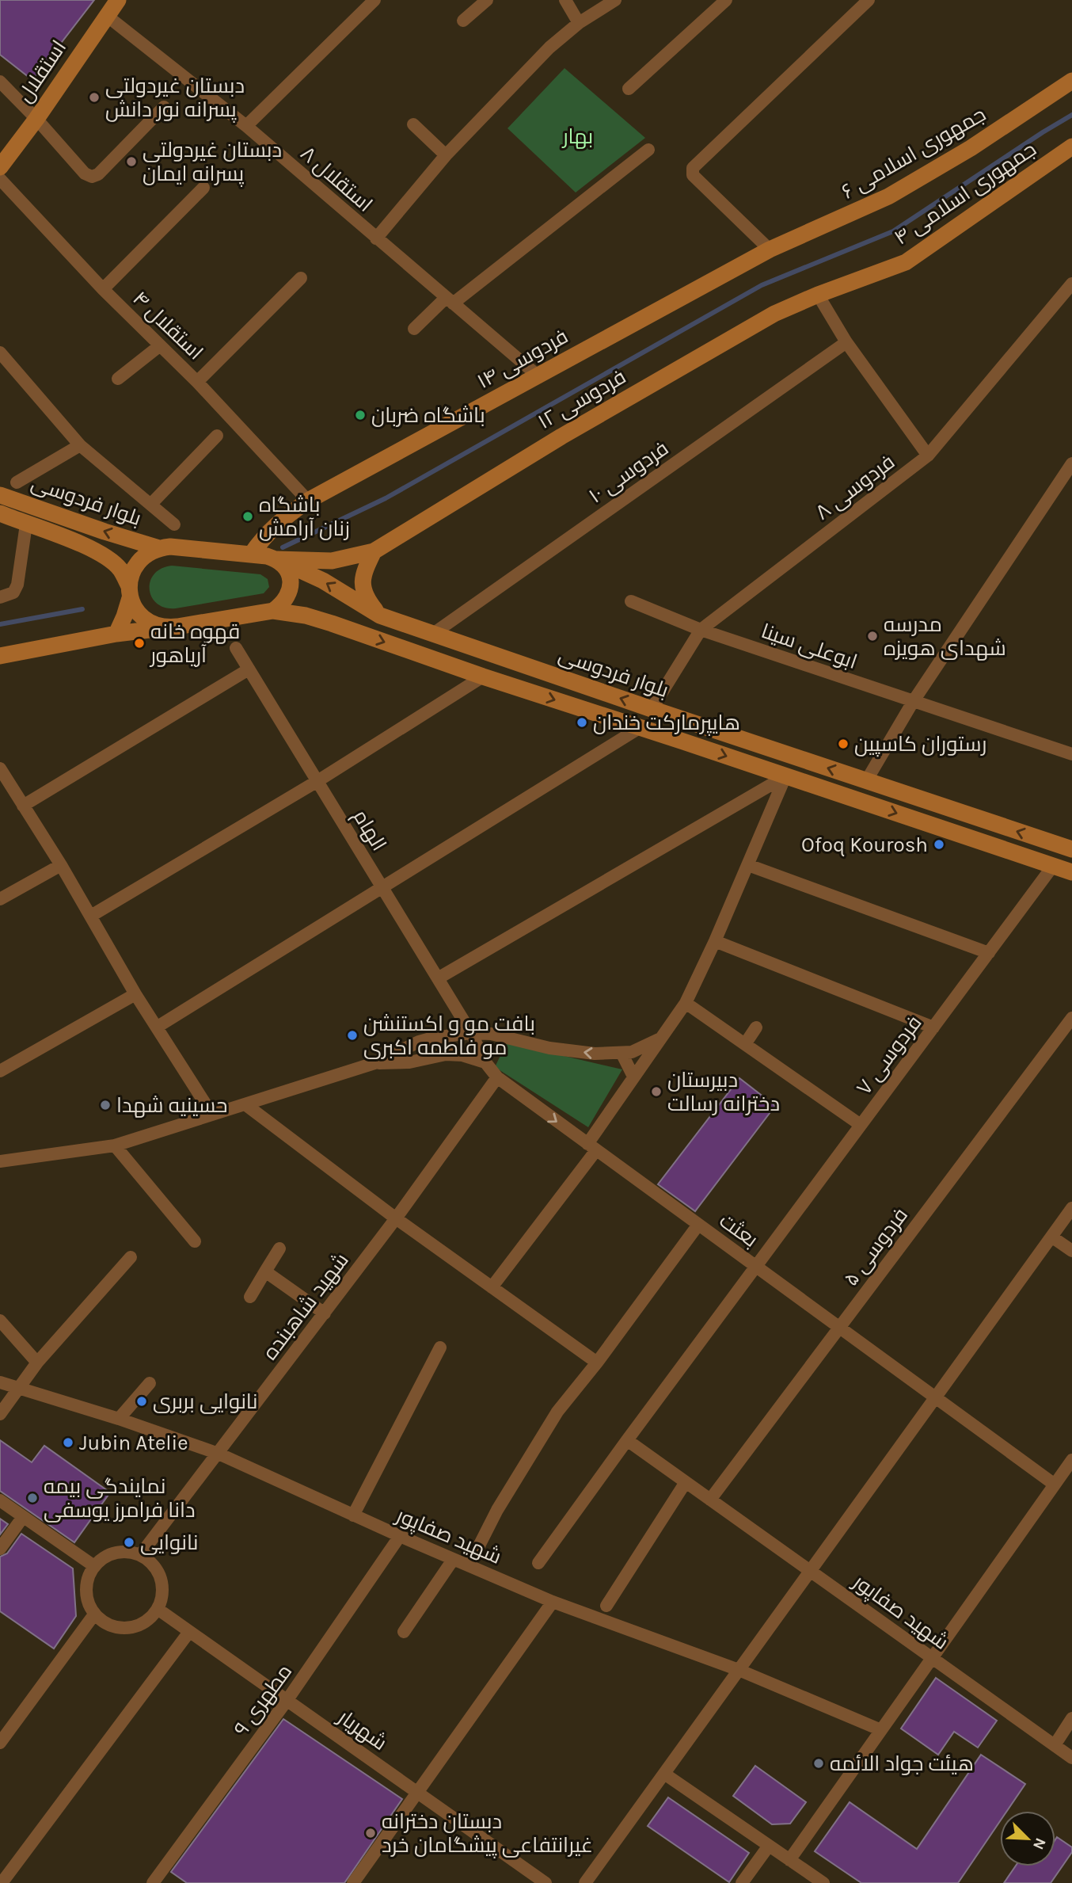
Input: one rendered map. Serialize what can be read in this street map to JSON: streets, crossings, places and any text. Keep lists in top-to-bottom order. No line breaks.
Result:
{"streets":{"main road":["استقلال","جمهوری اسلامی ۶","جمهوری اسلامی ۴","فردوسی ۱۴","فردوسی ۱۲","بلوار فردوسی"],"street":["استقلال ۸","استقلال ۴","فردوسی ۱۰","فردوسی ۸","ابوعلی سینا","الهام","فردوسی ۷","بعثت","فردوسی ۵","شهید شاهبنده","شهید صفاپور","مطهری ۹","شهریار"]},"crossings":[["استقلال","استقلال ۸"],["جمهوری اسلامی ۶","فردوسی ۱۴"],["استقلال ۸","فردوسی ۱۴"],["جمهوری اسلامی ۴","فردوسی ۱۲"],["استقلال ۴","فردوسی ۱۴"],["فردوسی ۱۴","بلوار فردوسی"],["فردوسی ۱۲","بلوار فردوسی"],["فردوسی ۱۰","بلوار فردوسی"],["فردوسی ۸","بلوار فردوسی"],["فردوسی ۸","ابوعلی سینا"],["بلوار فردوسی","فردوسی ۷"],["الهام","بعثت"],["فردوسی ۷","بعثت"],["فردوسی ۷","شهید صفاپور"],["بعثت","فردوسی ۵"],["بعثت","شهید شاهبنده"],["فردوسی ۵","شهید صفاپور"],["شهید شاهبنده","شهید صفاپور"],["شهید شاهبنده","شهریار"],["شهید صفاپور","مطهری ۹"],["مطهری ۹","شهریار"]],"parks":["بهار"],"places":["دبستان غیردولتی پسرانه نور دانش","دبستان غیردولتی پسرانه ایمان","باشگاه ضربان","باشگاه زنان آرامش","مدرسه شهدای هویزه","قهوه خانه آریاهور","هایپرمارکت خندان","رستوران کاسپین","Ofoq Kourosh","بافت مو و اکستنشن مو فاطمه اکبری","دبیرستان دخترانه رسالت","حسینیه شهدا","نانوایی بربری","Jubin Atelie","نمایندگی بیمه دانا فرامرز یوسفی","نانوایی","هیئت جواد الائمه","دبستان دخترانه غیرانتفاعی پیشگامان خرد"],"north":"bottom right"}
